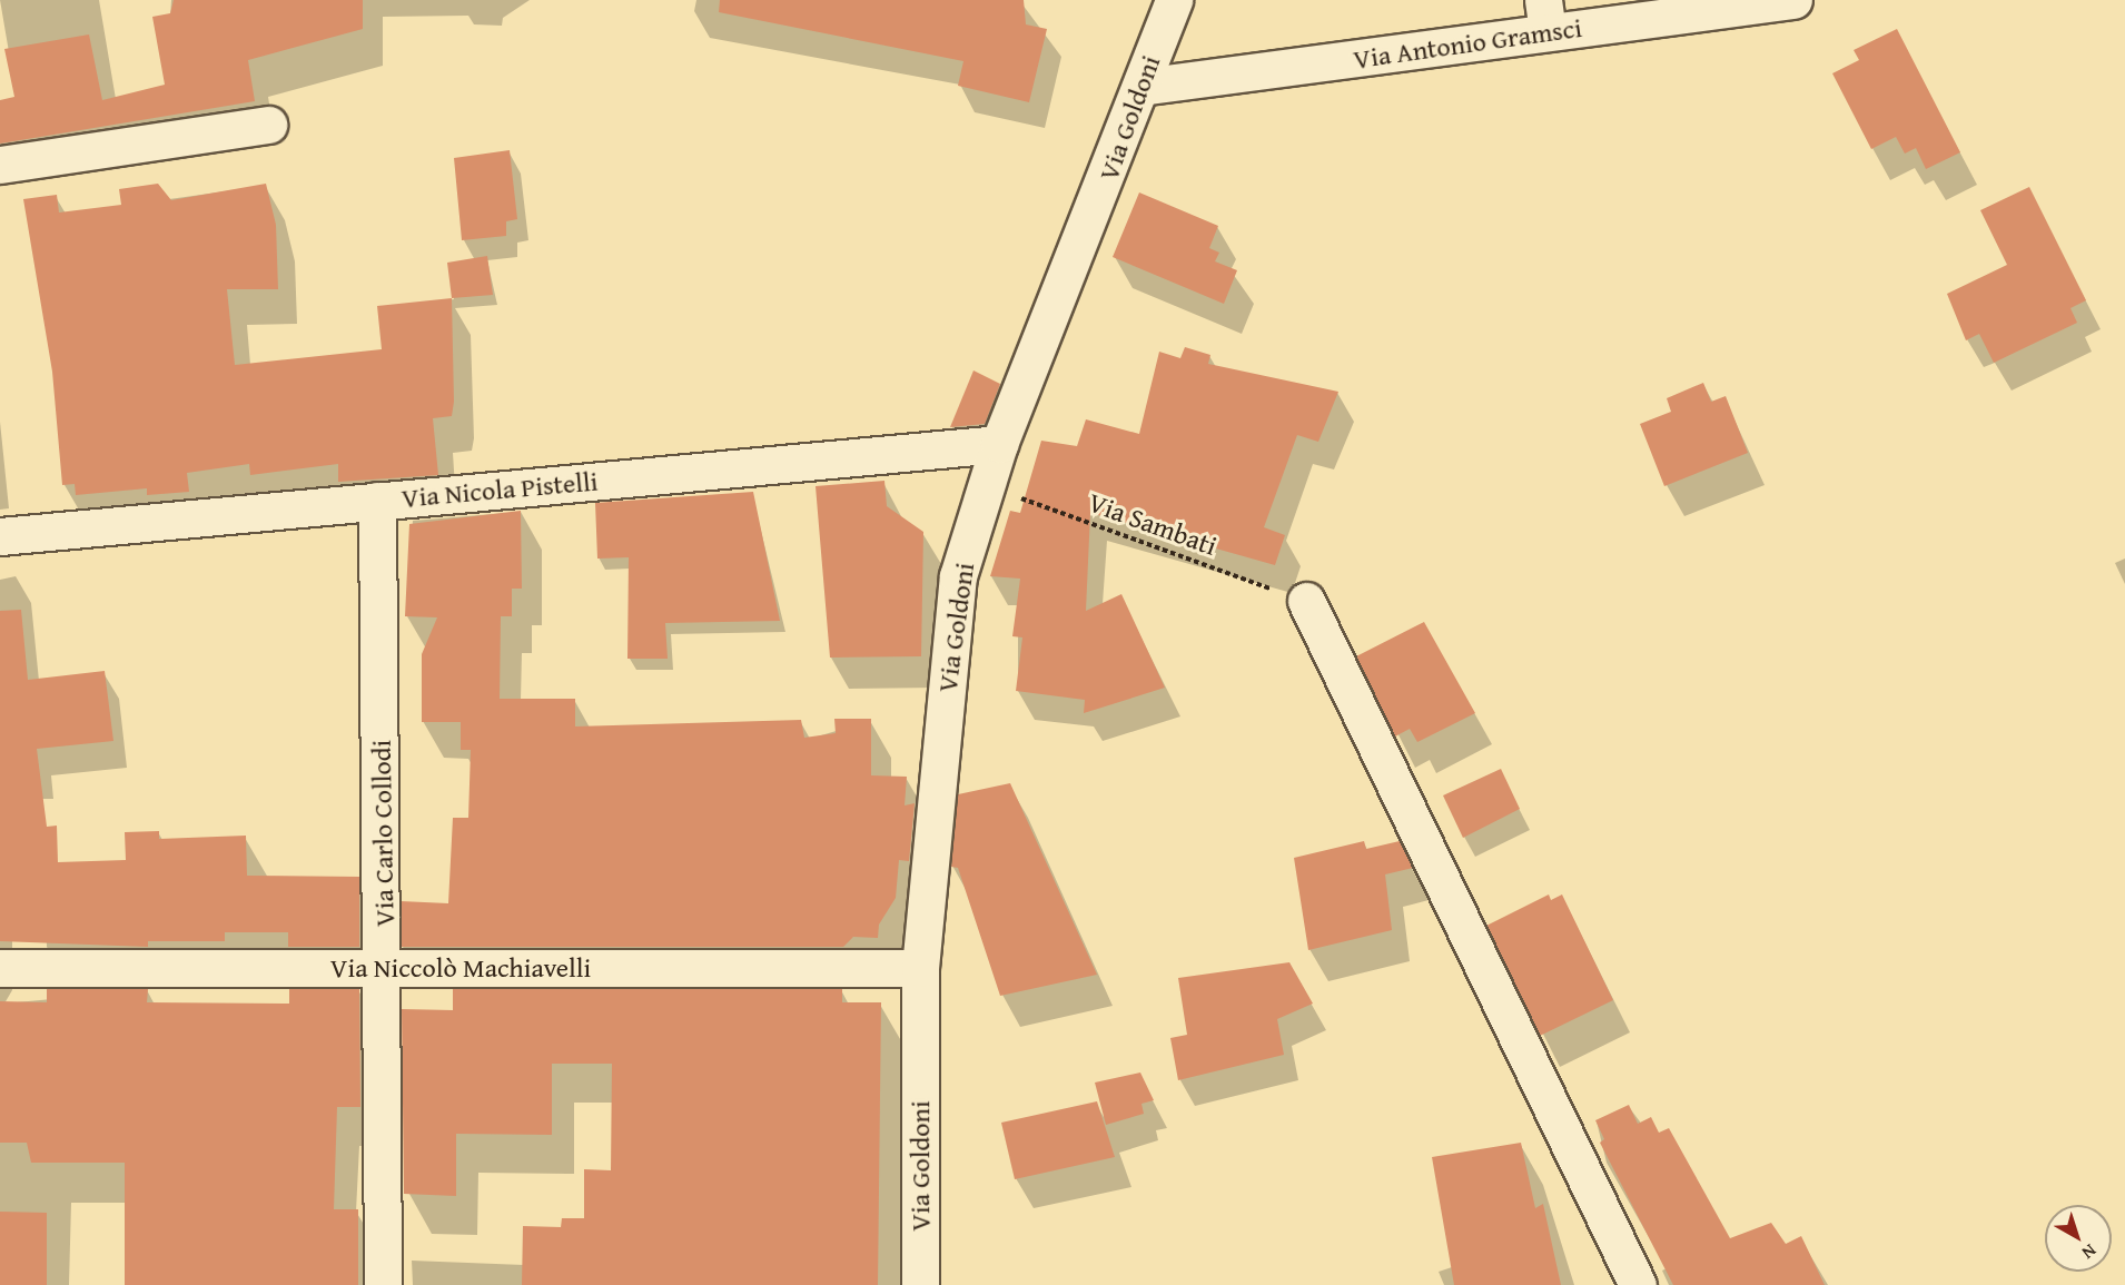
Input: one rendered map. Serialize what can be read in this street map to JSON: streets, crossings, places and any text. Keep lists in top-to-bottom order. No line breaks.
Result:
{"streets":{"street":["Via Antonio Gramsci","Via Goldoni","Via Nicola Pistelli","Via Carlo Collodi","Via Niccolò Machiavelli"],"path":["Via Sambati"]},"crossings":[["Via Antonio Gramsci","Via Goldoni"],["Via Goldoni","Via Nicola Pistelli"],["Via Goldoni","Via Sambati"],["Via Goldoni","Via Niccolò Machiavelli"],["Via Nicola Pistelli","Via Carlo Collodi"],["Via Carlo Collodi","Via Niccolò Machiavelli"]],"north":"bottom right"}
